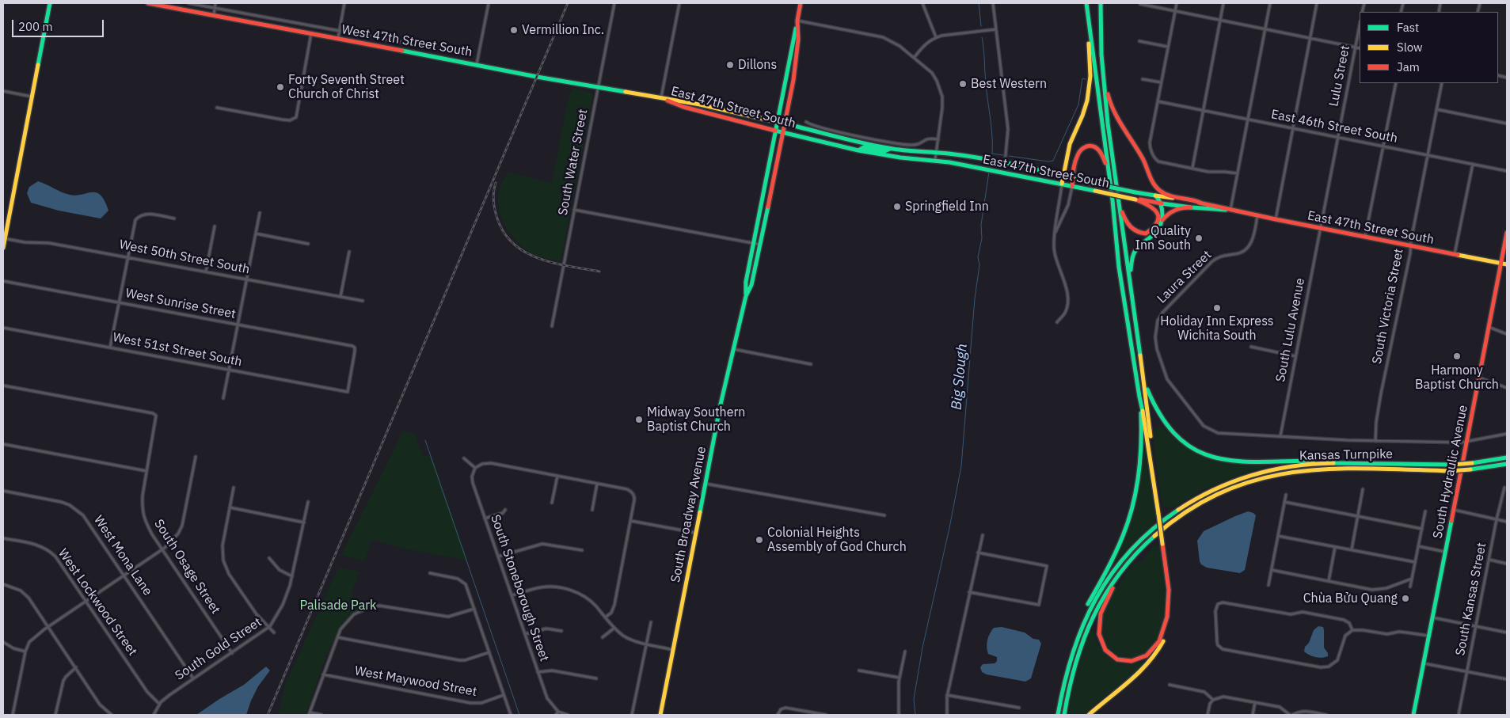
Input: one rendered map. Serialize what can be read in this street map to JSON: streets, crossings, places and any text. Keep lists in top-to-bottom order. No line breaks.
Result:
{"streets":{"main road":["West 47th Street South","East 47th Street South","Kansas Turnpike","South Hydraulic Avenue","South Broadway Avenue"],"street":["Lulu Street","East 46th Street South","South Water Street","West 50th Street South","Laura Street","West Sunrise Street","South Victoria Street","South Lulu Avenue","West 51st Street South","West Mona Lane","South Osage Street","South Stoneborough Street","South Kansas Street","West Lockwood Street","South Gold Street","West Maywood Street"]},"crossings":[["West 47th Street South","East 47th Street South"],["West 47th Street South","South Water Street"],["Lulu Street","East 47th Street South"],["Lulu Street","East 46th Street South"],["Lulu Street","South Lulu Avenue"],["East 47th Street South","Laura Street"],["East 47th Street South","South Victoria Street"],["East 47th Street South","South Lulu Avenue"],["East 47th Street South","South Hydraulic Avenue"],["East 47th Street South","South Broadway Avenue"],["East 46th Street South","South Victoria Street"],["Laura Street","South Lulu Avenue"],["West Sunrise Street","West 51st Street South"],["West Mona Lane","South Gold Street"],["South Osage Street","South Gold Street"],["West Lockwood Street","South Gold Street"]],"water":["Big Slough"],"parks":["Palisade Park"],"places":["Vermillion Inc.","Dillons","Best Western","Forty Seventh Street Church of Christ","Springfield Inn","Quality Inn South","Holiday Inn Express Wichita South","Harmony Baptist Church","Midway Southern Baptist Church","Colonial Heights Assembly of God Church","Chùa Bửu Quang"],"legend":["Fast","Slow","Jam"],"scale_bar":"200 m"}
